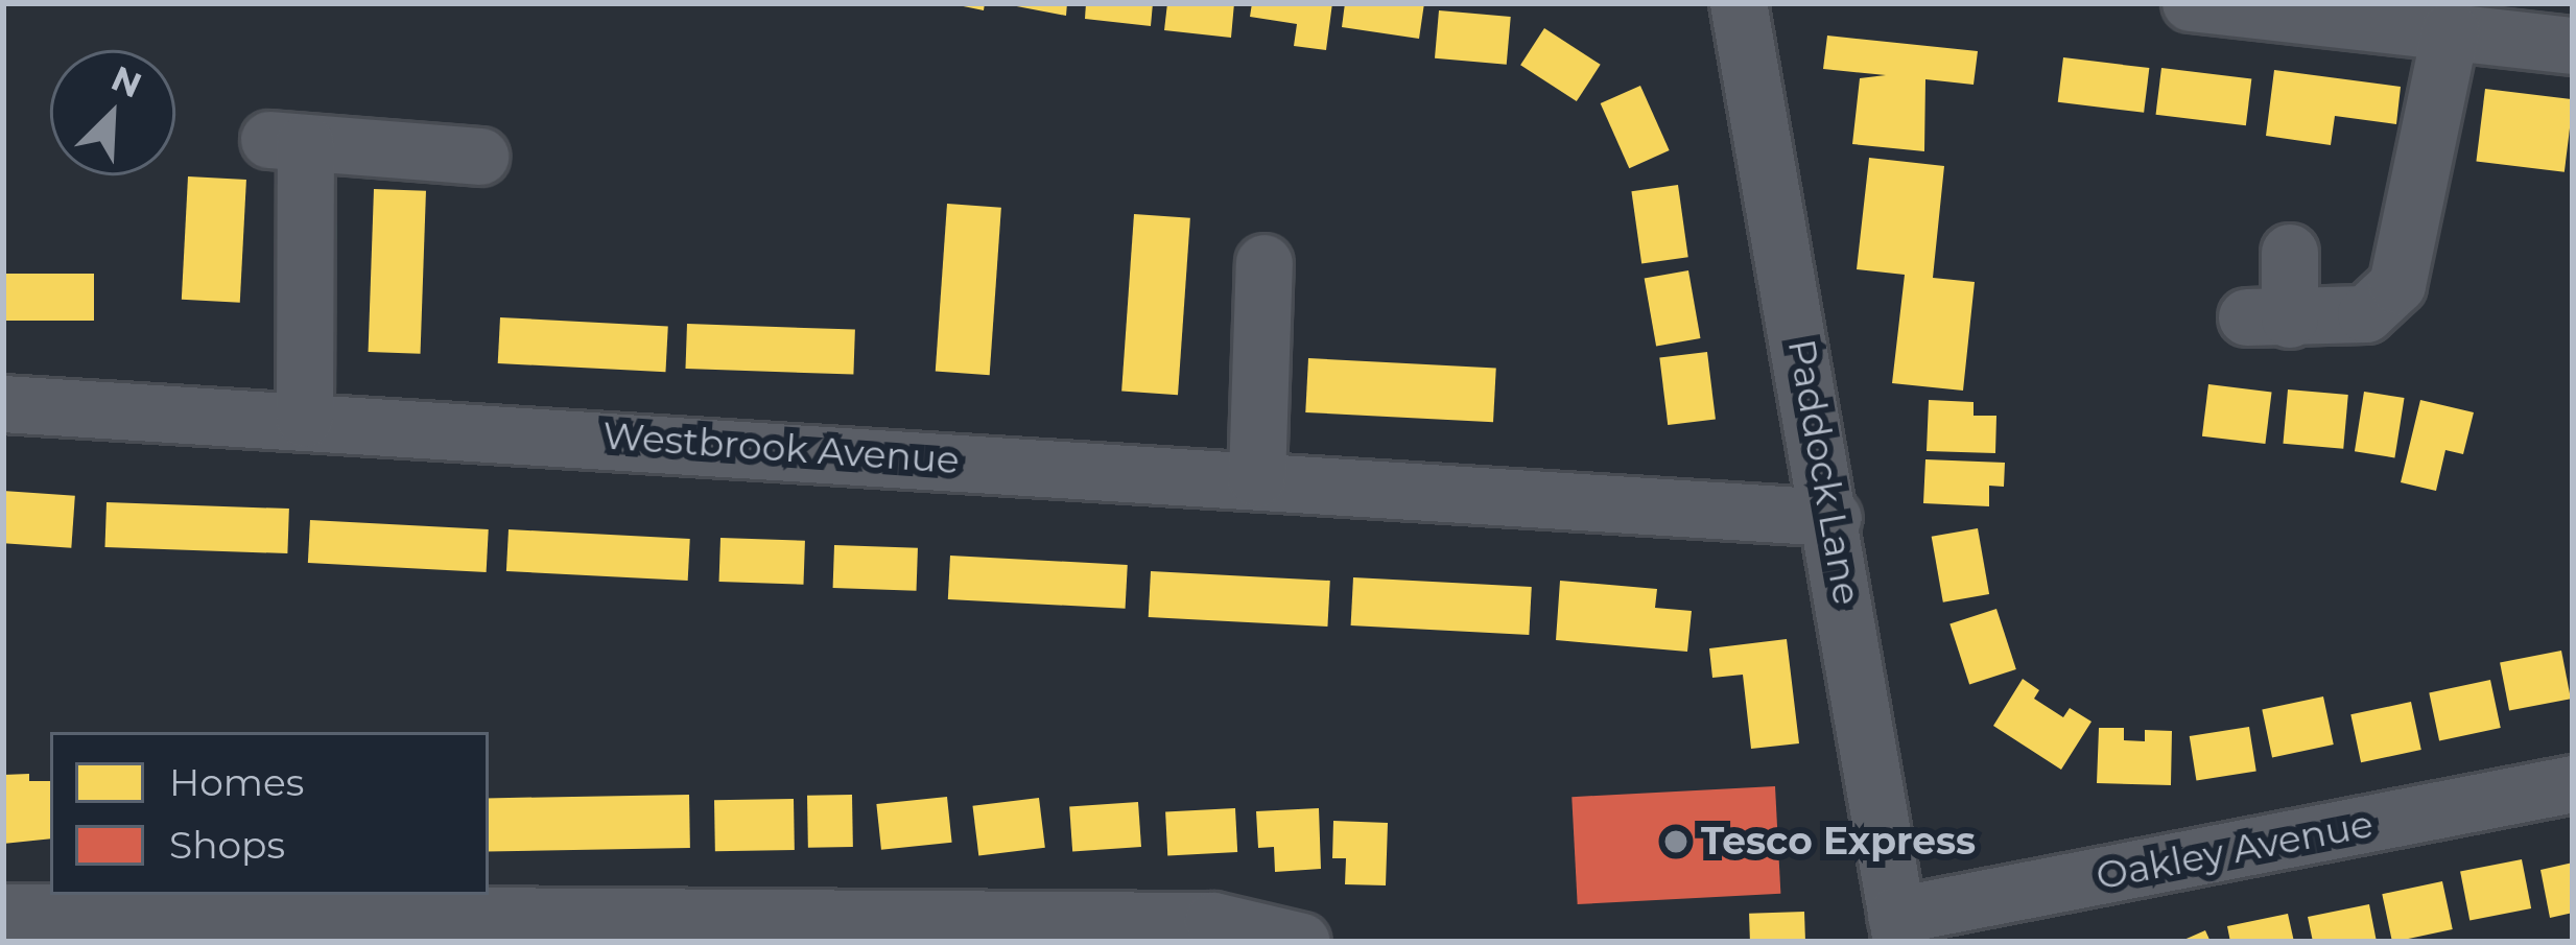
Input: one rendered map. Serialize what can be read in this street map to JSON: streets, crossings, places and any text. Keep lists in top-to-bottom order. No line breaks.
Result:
{"streets":{"street":["Westbrook Avenue","Paddock Lane","Oakley Avenue"]},"crossings":[["Westbrook Avenue","Paddock Lane"],["Paddock Lane","Oakley Avenue"]],"places":["Tesco Express"],"legend":["Homes","Shops"],"north":"top right"}
